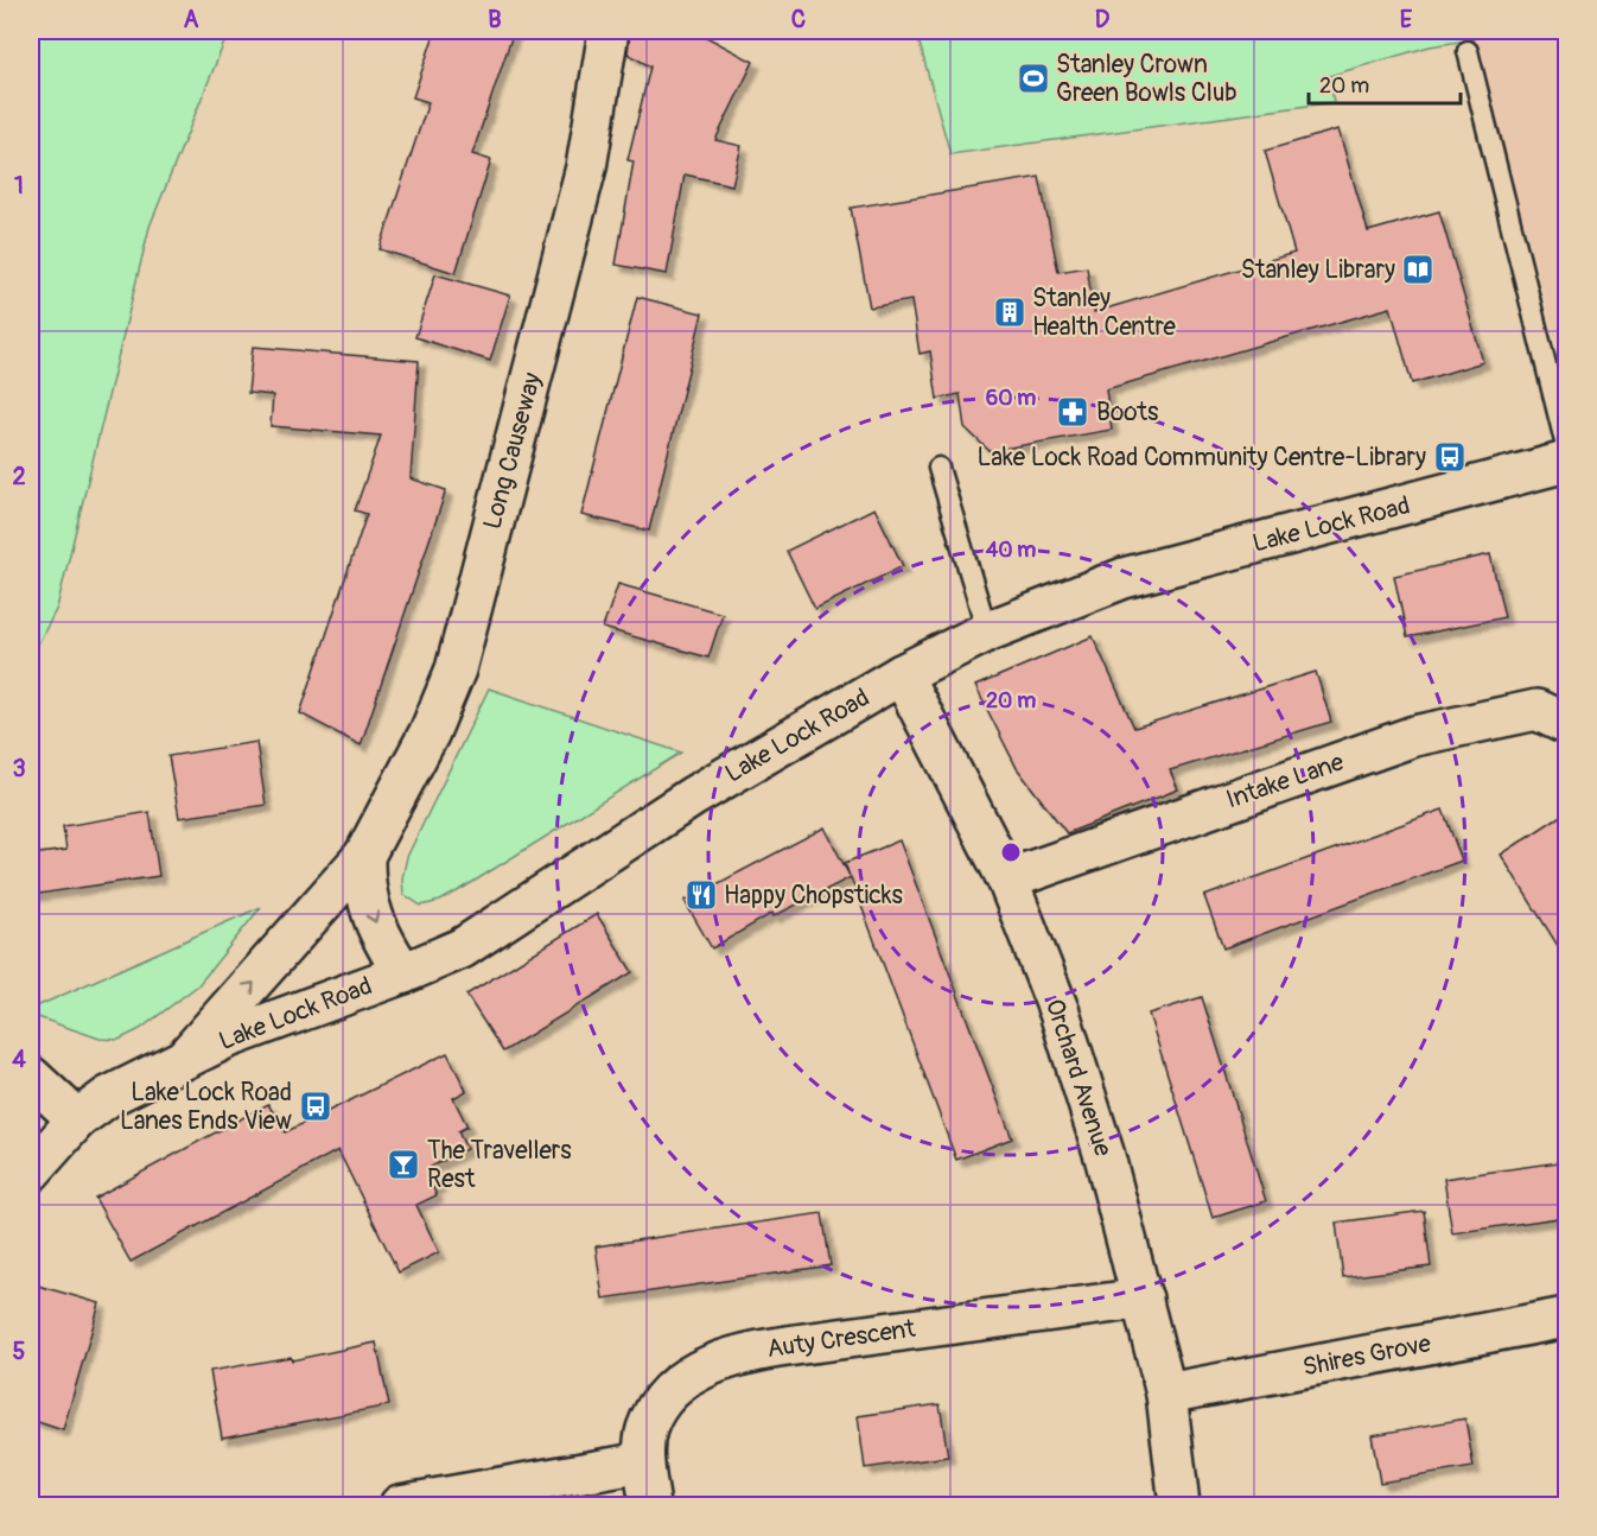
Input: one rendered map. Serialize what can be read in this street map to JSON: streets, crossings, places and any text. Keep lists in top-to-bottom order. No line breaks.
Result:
{"streets":{"street":["Long Causeway","Lake Lock Road","Intake Lane","Orchard Avenue","Auty Crescent","Shires Grove"]},"crossings":[["Long Causeway","Lake Lock Road"],["Lake Lock Road","Orchard Avenue"],["Intake Lane","Orchard Avenue"],["Orchard Avenue","Auty Crescent"],["Orchard Avenue","Shires Grove"]],"places":{"sports":["Stanley Crown Green Bowls Club"],"library":["Stanley Library"],"building":["Stanley Health Centre"],"pharmacy":["Boots"],"bus stop":["Lake Lock Road Community Centre-Library","Lake Lock Road Lanes Ends View"],"restaurant":["Happy Chopsticks"],"bar":["The Travellers Rest"]},"scale_bar":"20 m","grid":{"columns":["A","B","C","D","E"],"rows":["1","2","3","4","5"]},"rings":["60 m","40 m","20 m"]}
